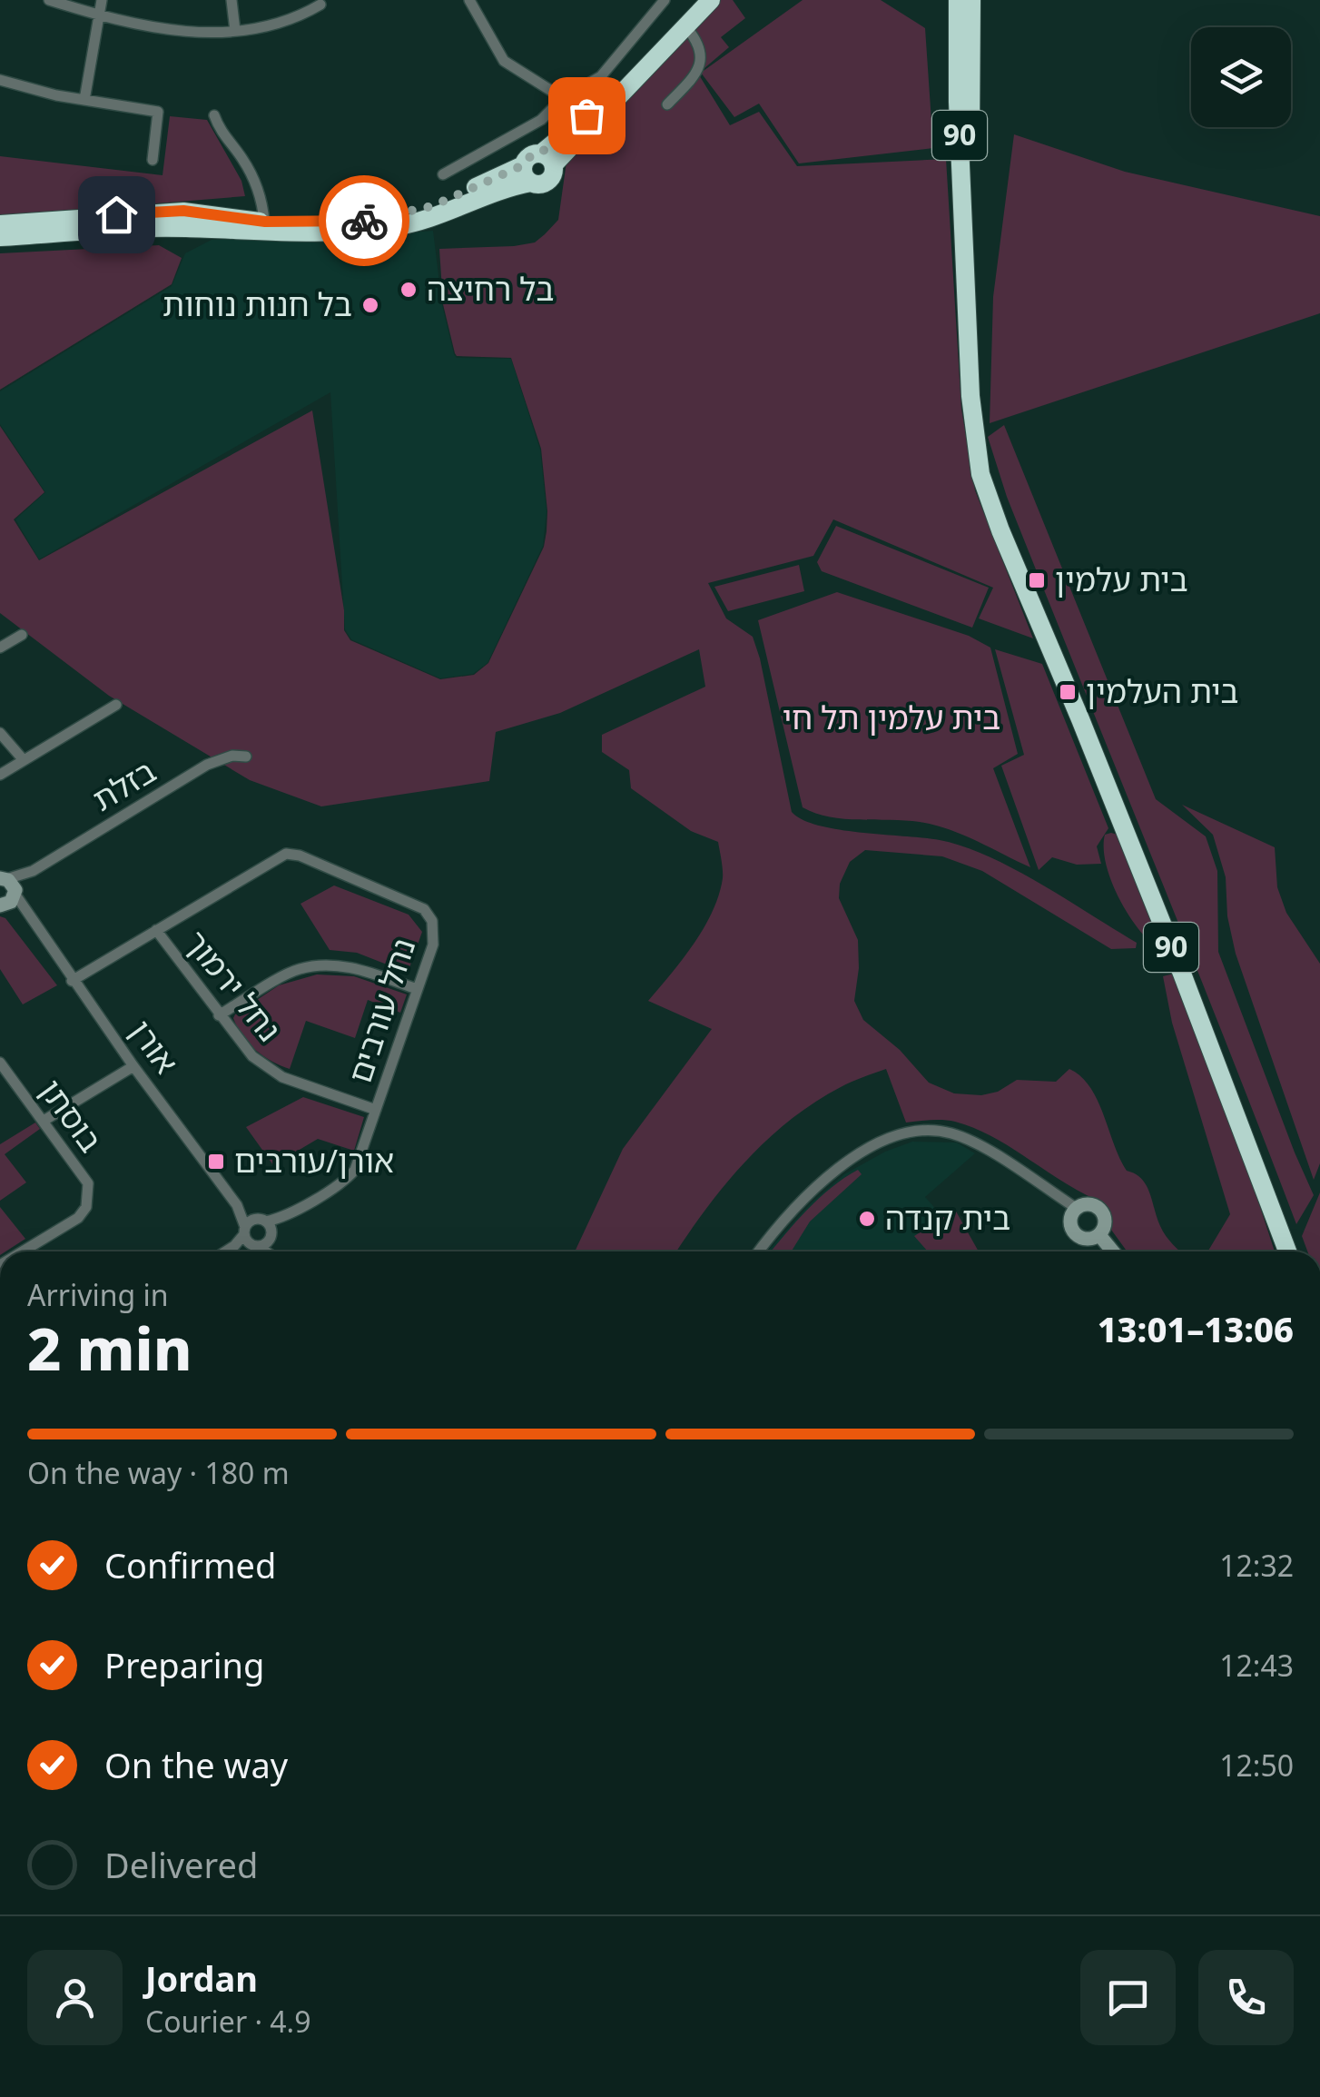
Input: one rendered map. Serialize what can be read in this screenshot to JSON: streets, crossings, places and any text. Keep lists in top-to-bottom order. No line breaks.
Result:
{"streets":{"highway":["90"],"street":["בזלת","נחל ירמוך","נחל עורבים","אורן","בוסתן"]},"crossings":[["בזלת","אורן"],["נחל ירמוך","נחל עורבים"],["נחל עורבים","אורן"]],"parks":["בית עלמין תל חי"],"places":{"other":["בל רחיצה","בל חנות נוחות","בית קנדה"],"transit":["בית עלמין","בית העלמין","אורן/עורבים"]},"page":{"heading":["2 min","Arriving in","13:01–13:06"],"panel":["Jordan","Courier · 4.9"],"bar":"On the way · 180 m","list":[["Confirmed","12:32"],["Preparing","12:43"],["On the way","12:50"],"Delivered"]}}
